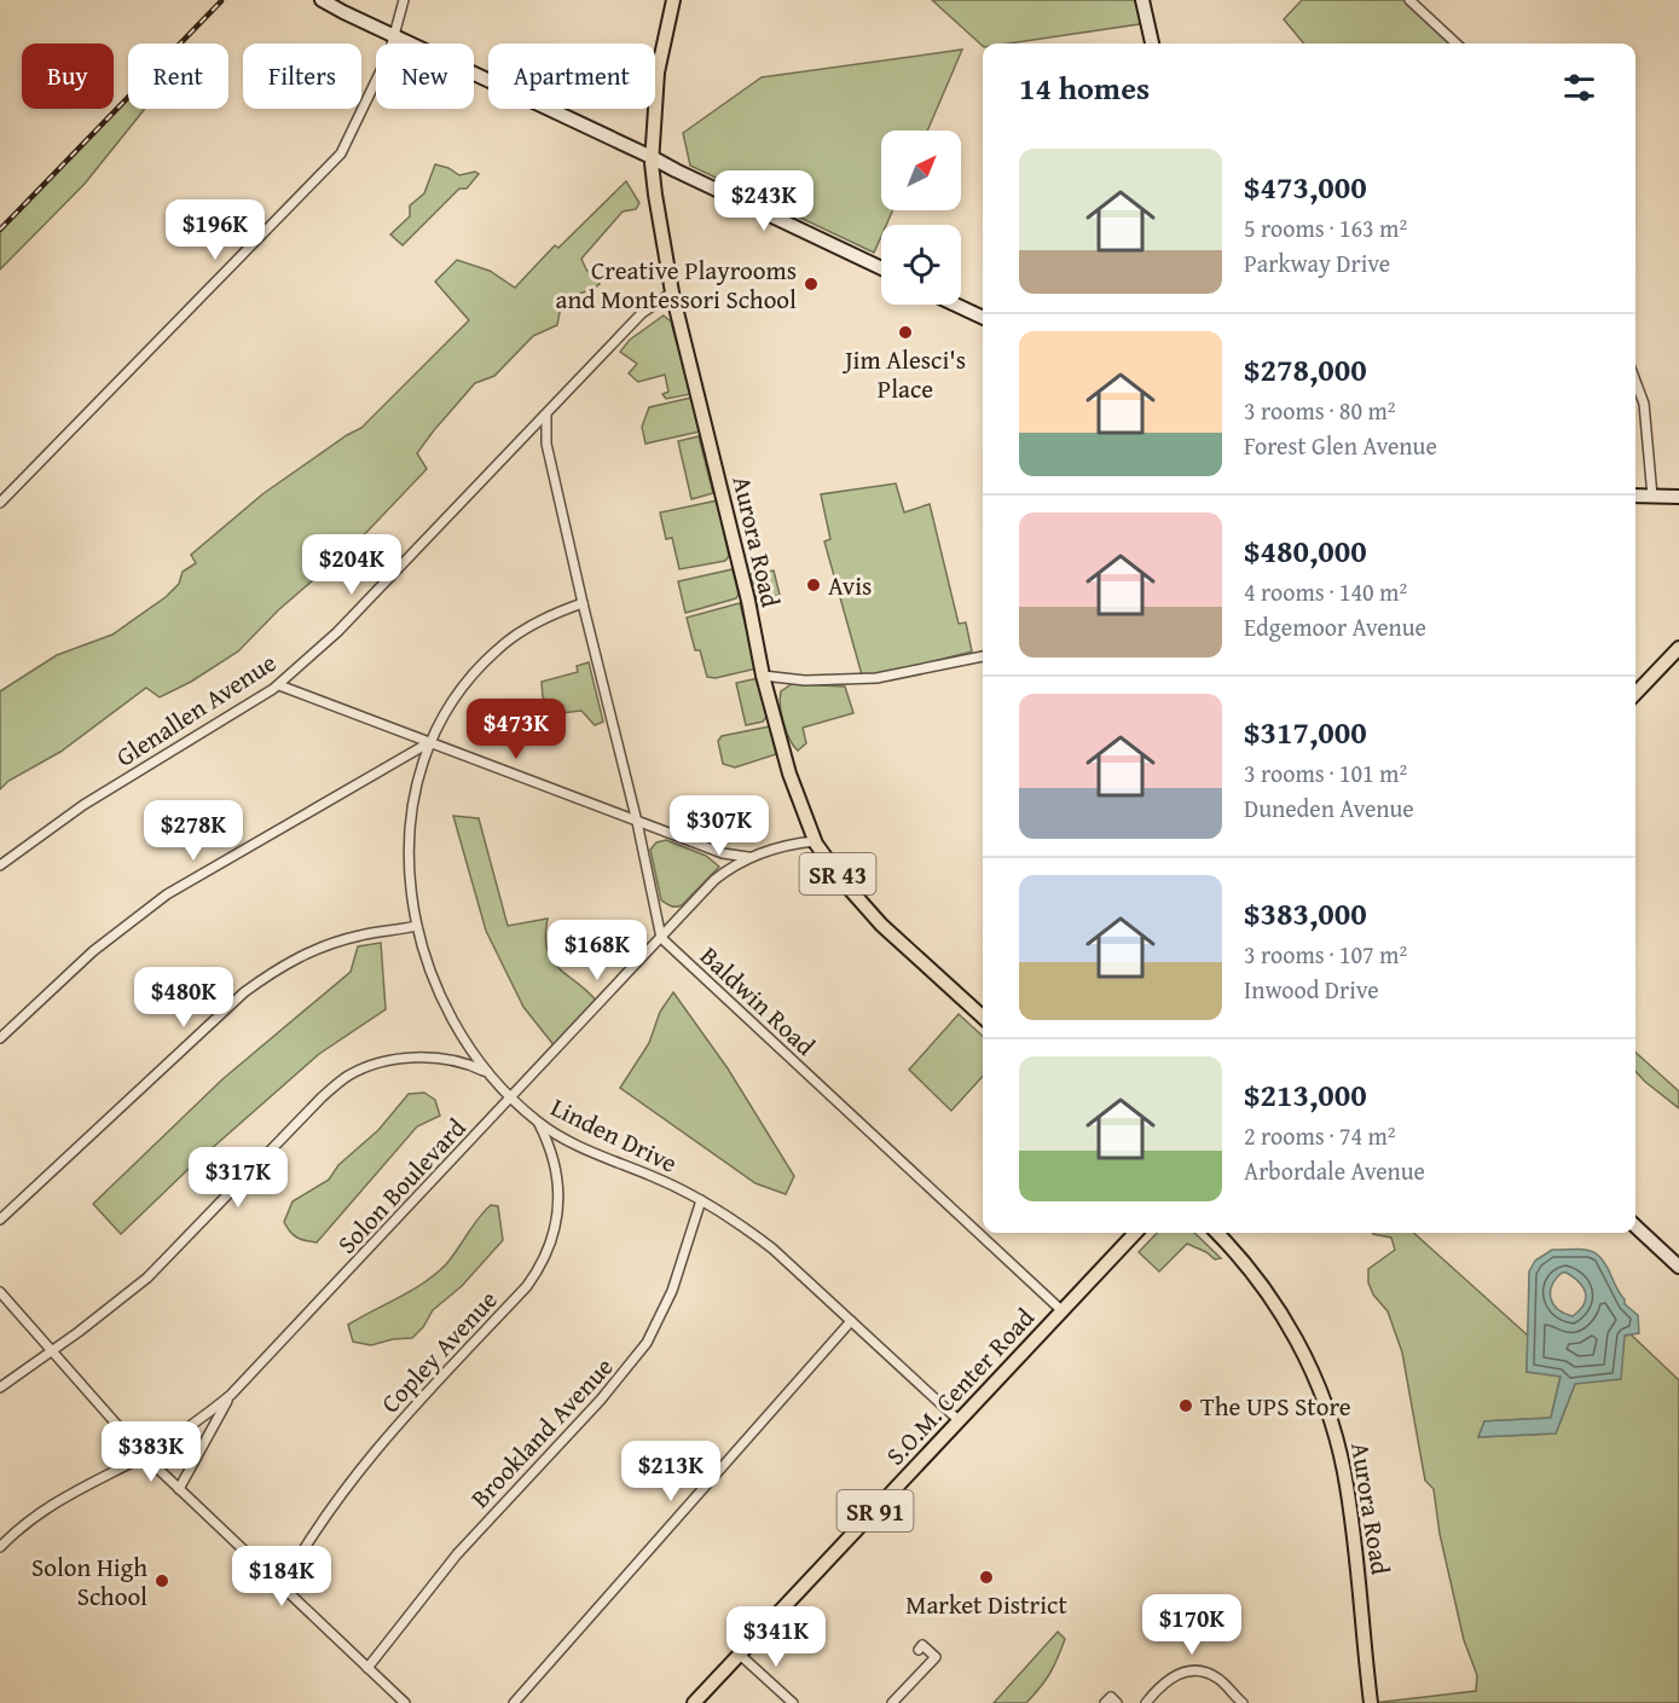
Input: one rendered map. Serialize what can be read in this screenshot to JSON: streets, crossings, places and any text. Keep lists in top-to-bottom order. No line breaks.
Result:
{"streets":{"main road":["Aurora Road","SR 43","S.O.M. Center Road","SR 91"],"street":["Glenallen Avenue","Baldwin Road","Linden Drive","Solon Boulevard","Copley Avenue","Brookland Avenue"]},"crossings":[["Aurora Road","Glenallen Avenue"],["Aurora Road","Solon Boulevard"],["Baldwin Road","Solon Boulevard"],["Baldwin Road","S.O.M. Center Road"],["Linden Drive","Solon Boulevard"],["Linden Drive","Copley Avenue"],["Linden Drive","S.O.M. Center Road"],["Linden Drive","Brookland Avenue"]],"places":["Creative Playrooms and Montessori School","Jim Alesci's Place","Avis","The UPS Store","Market District","Solon High School"],"north":"top right","page":{"chip":["Buy","Rent","Filters","New","Apartment"],"heading":"14 homes","list":[{"name":"$473,000","note":"5 rooms · 163 m² · Parkway Drive"},{"name":"$278,000","note":"3 rooms · 80 m² · Forest Glen Avenue"},{"name":"$480,000","note":"4 rooms · 140 m² · Edgemoor Avenue"},{"name":"$317,000","note":"3 rooms · 101 m² · Duneden Avenue"},{"name":"$383,000","note":"3 rooms · 107 m² · Inwood Drive"},{"name":"$213,000","note":"2 rooms · 74 m² · Arbordale Avenue"}],"price":["$243K","$196K","$204K","$473K","$307K","$278K","$168K","$480K","$317K","$383K","$213K","$184K","$170K","$341K"]}}
